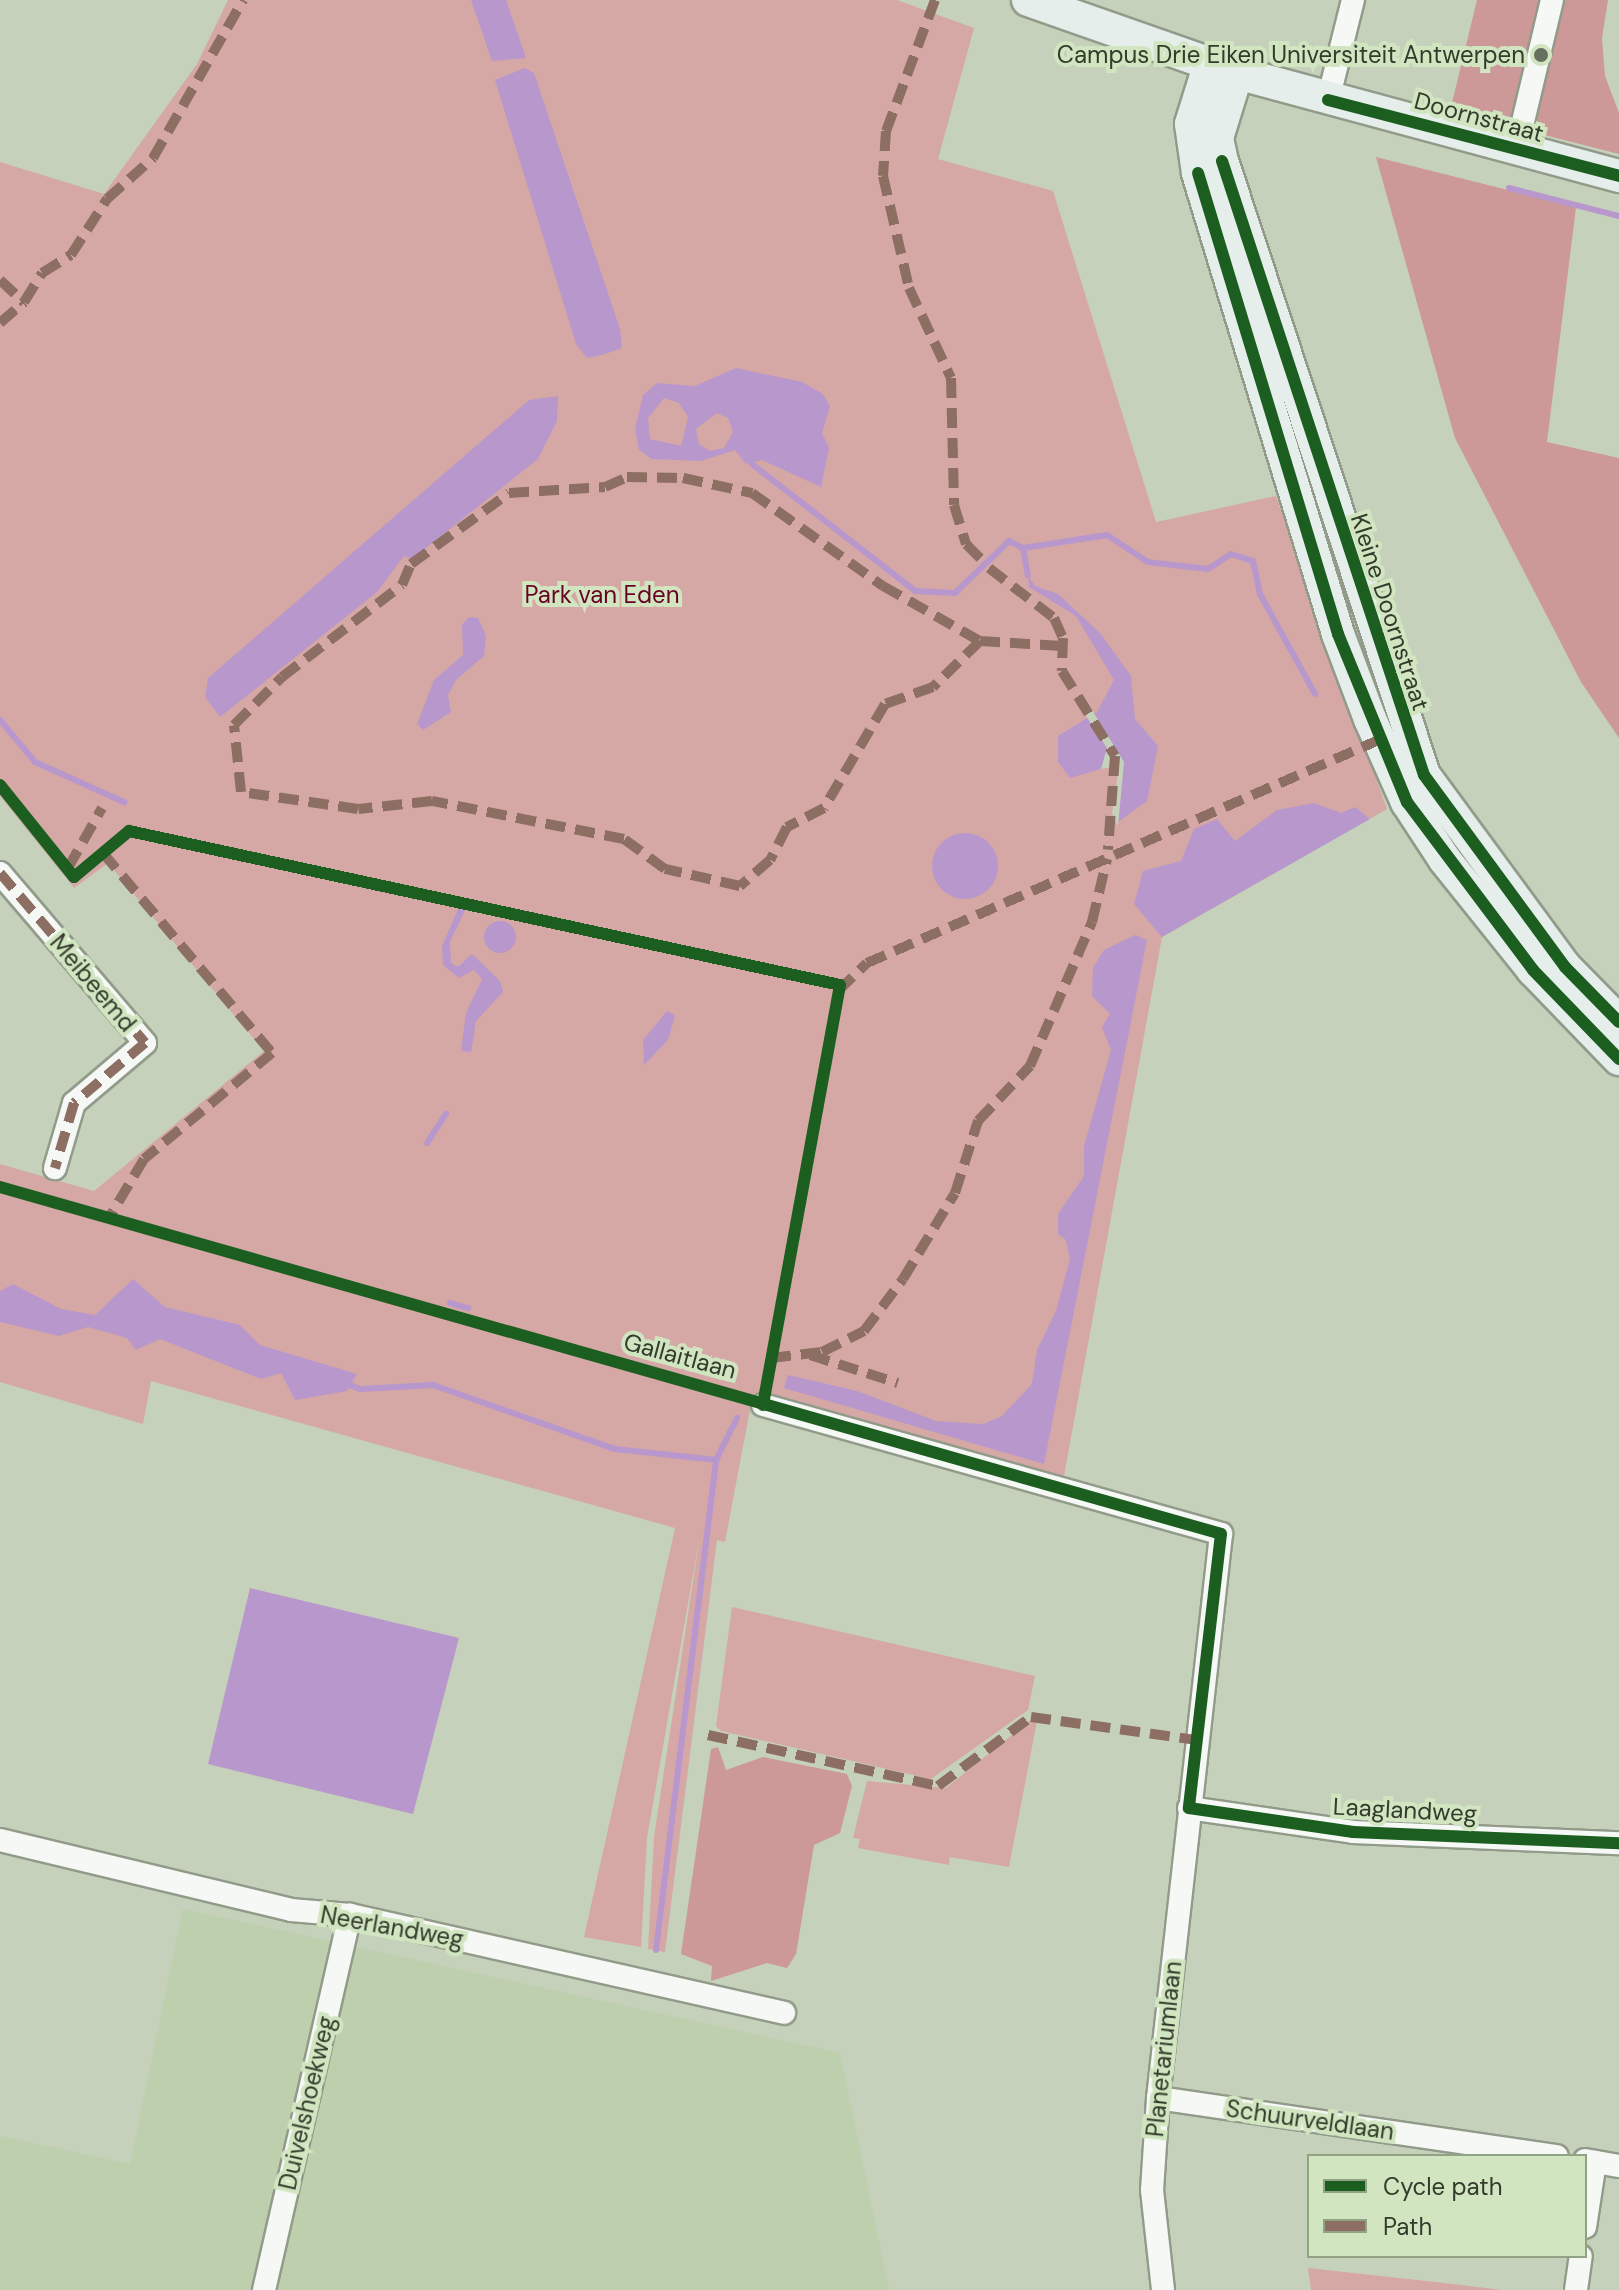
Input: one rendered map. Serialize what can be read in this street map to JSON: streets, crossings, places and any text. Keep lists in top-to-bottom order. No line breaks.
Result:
{"streets":{"street":["Doornstraat","Kleine Doornstraat","Meibeemd","Laaglandweg","Neerlandweg","Planetariumlaan","Duivelshoekweg","Schuurveldlaan"],"cycle path":["Gallaitlaan"]},"crossings":[["Doornstraat","Kleine Doornstraat"],["Laaglandweg","Planetariumlaan"],["Neerlandweg","Duivelshoekweg"],["Planetariumlaan","Schuurveldlaan"]],"parks":["Park van Eden"],"places":["Campus Drie Eiken Universiteit Antwerpen"],"legend":["Cycle path","Path"]}
